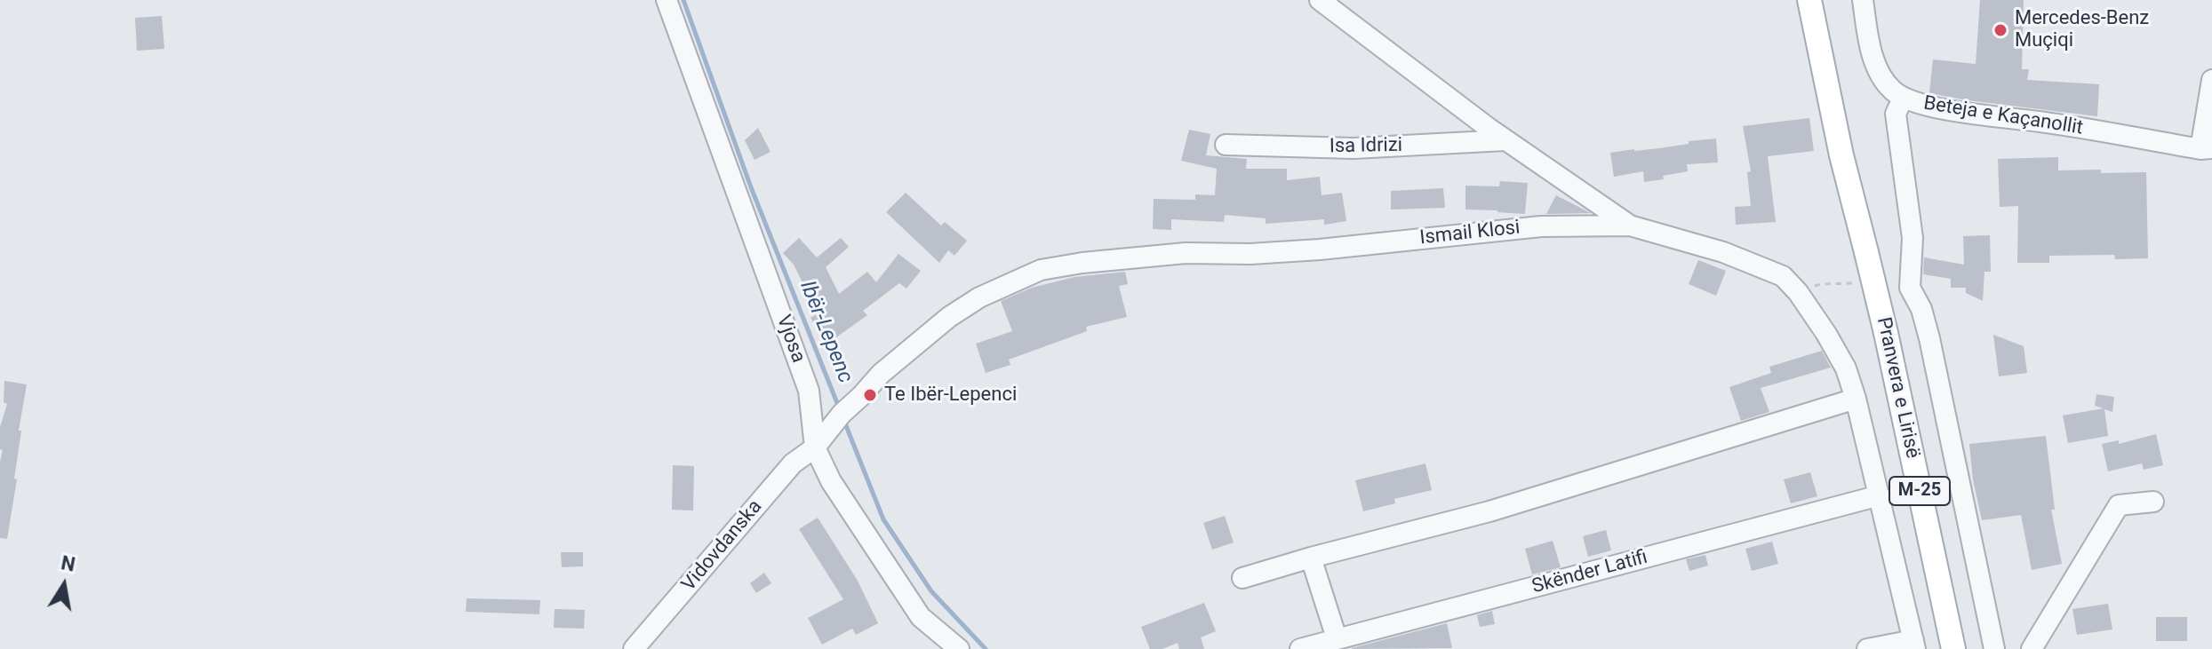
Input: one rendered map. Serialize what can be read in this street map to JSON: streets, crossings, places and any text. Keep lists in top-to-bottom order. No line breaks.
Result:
{"streets":{"main road":["Pranvera e Lirisë","M-25"],"street":["Beteja e Kaçanollit","Isa Idrizi","Ismail Klosi","Vjosa","Vidovdanska","Skënder Latifi"]},"crossings":[["Ismail Klosi","Vjosa"],["Ismail Klosi","Vidovdanska"],["Ismail Klosi","Skënder Latifi"],["Vjosa","Vidovdanska"]],"water":["Ibër-Lepenc"],"places":["Mercedes-Benz Muçiqi","Te Ibër-Lepenci"],"north":"top"}
